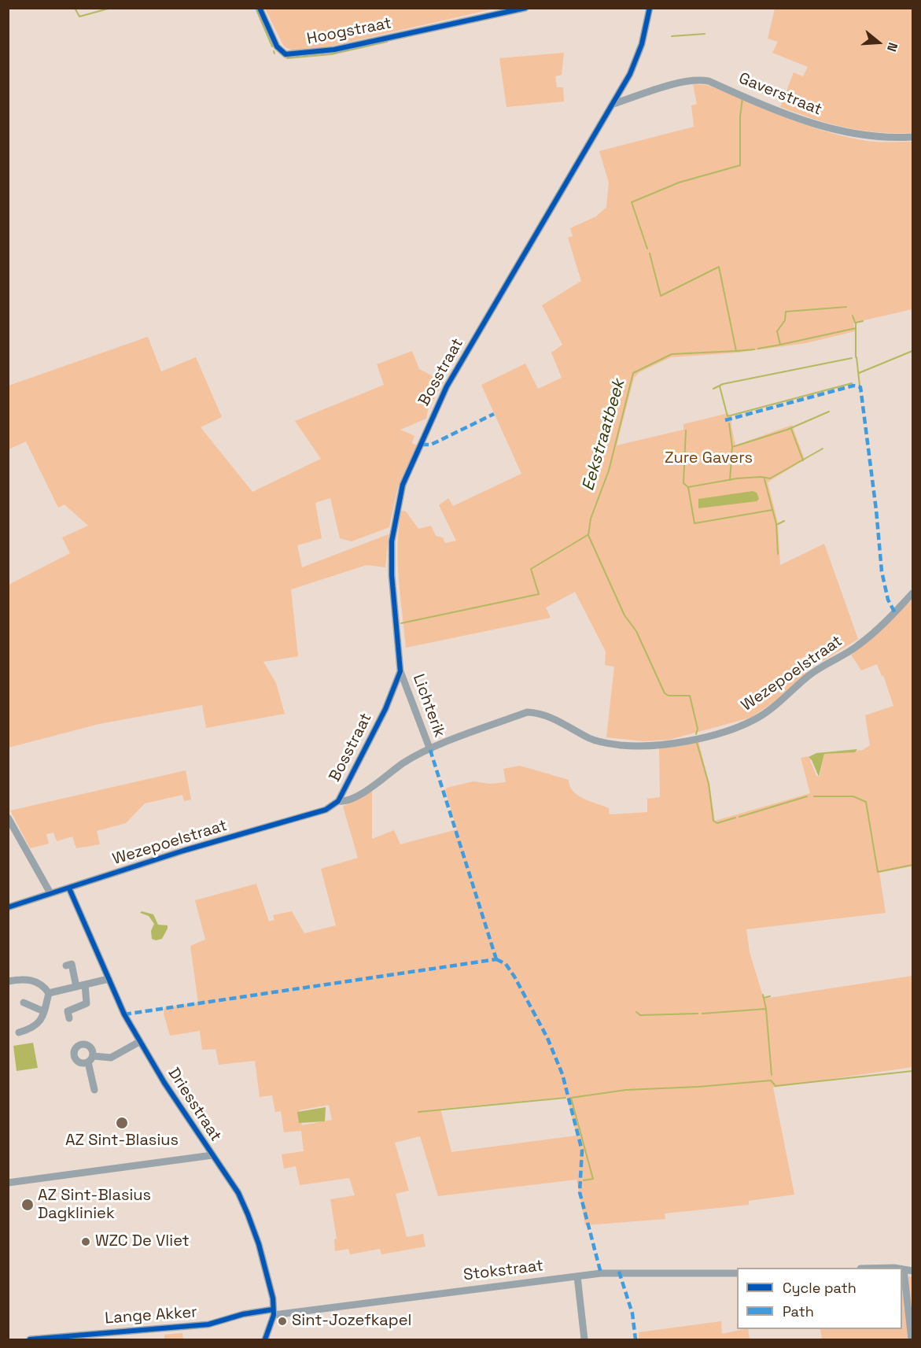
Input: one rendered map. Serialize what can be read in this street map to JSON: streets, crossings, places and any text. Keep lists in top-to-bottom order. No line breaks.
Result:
{"streets":{"street":["Hoogstraat","Gaverstraat","Bosstraat","Wezepoelstraat","Lichterik","Driesstraat","Stokstraat","Lange Akker"]},"crossings":[["Gaverstraat","Bosstraat"],["Bosstraat","Wezepoelstraat"],["Bosstraat","Lichterik"],["Wezepoelstraat","Lichterik"],["Wezepoelstraat","Driesstraat"],["Driesstraat","Stokstraat"],["Driesstraat","Lange Akker"],["Stokstraat","Lange Akker"]],"water":["Eekstraatbeek"],"parks":["Zure Gavers"],"places":["AZ Sint-Blasius","AZ Sint-Blasius Dagkliniek","WZC De Vliet","Sint-Jozefkapel"],"legend":["Cycle path","Path"],"north":"right"}
